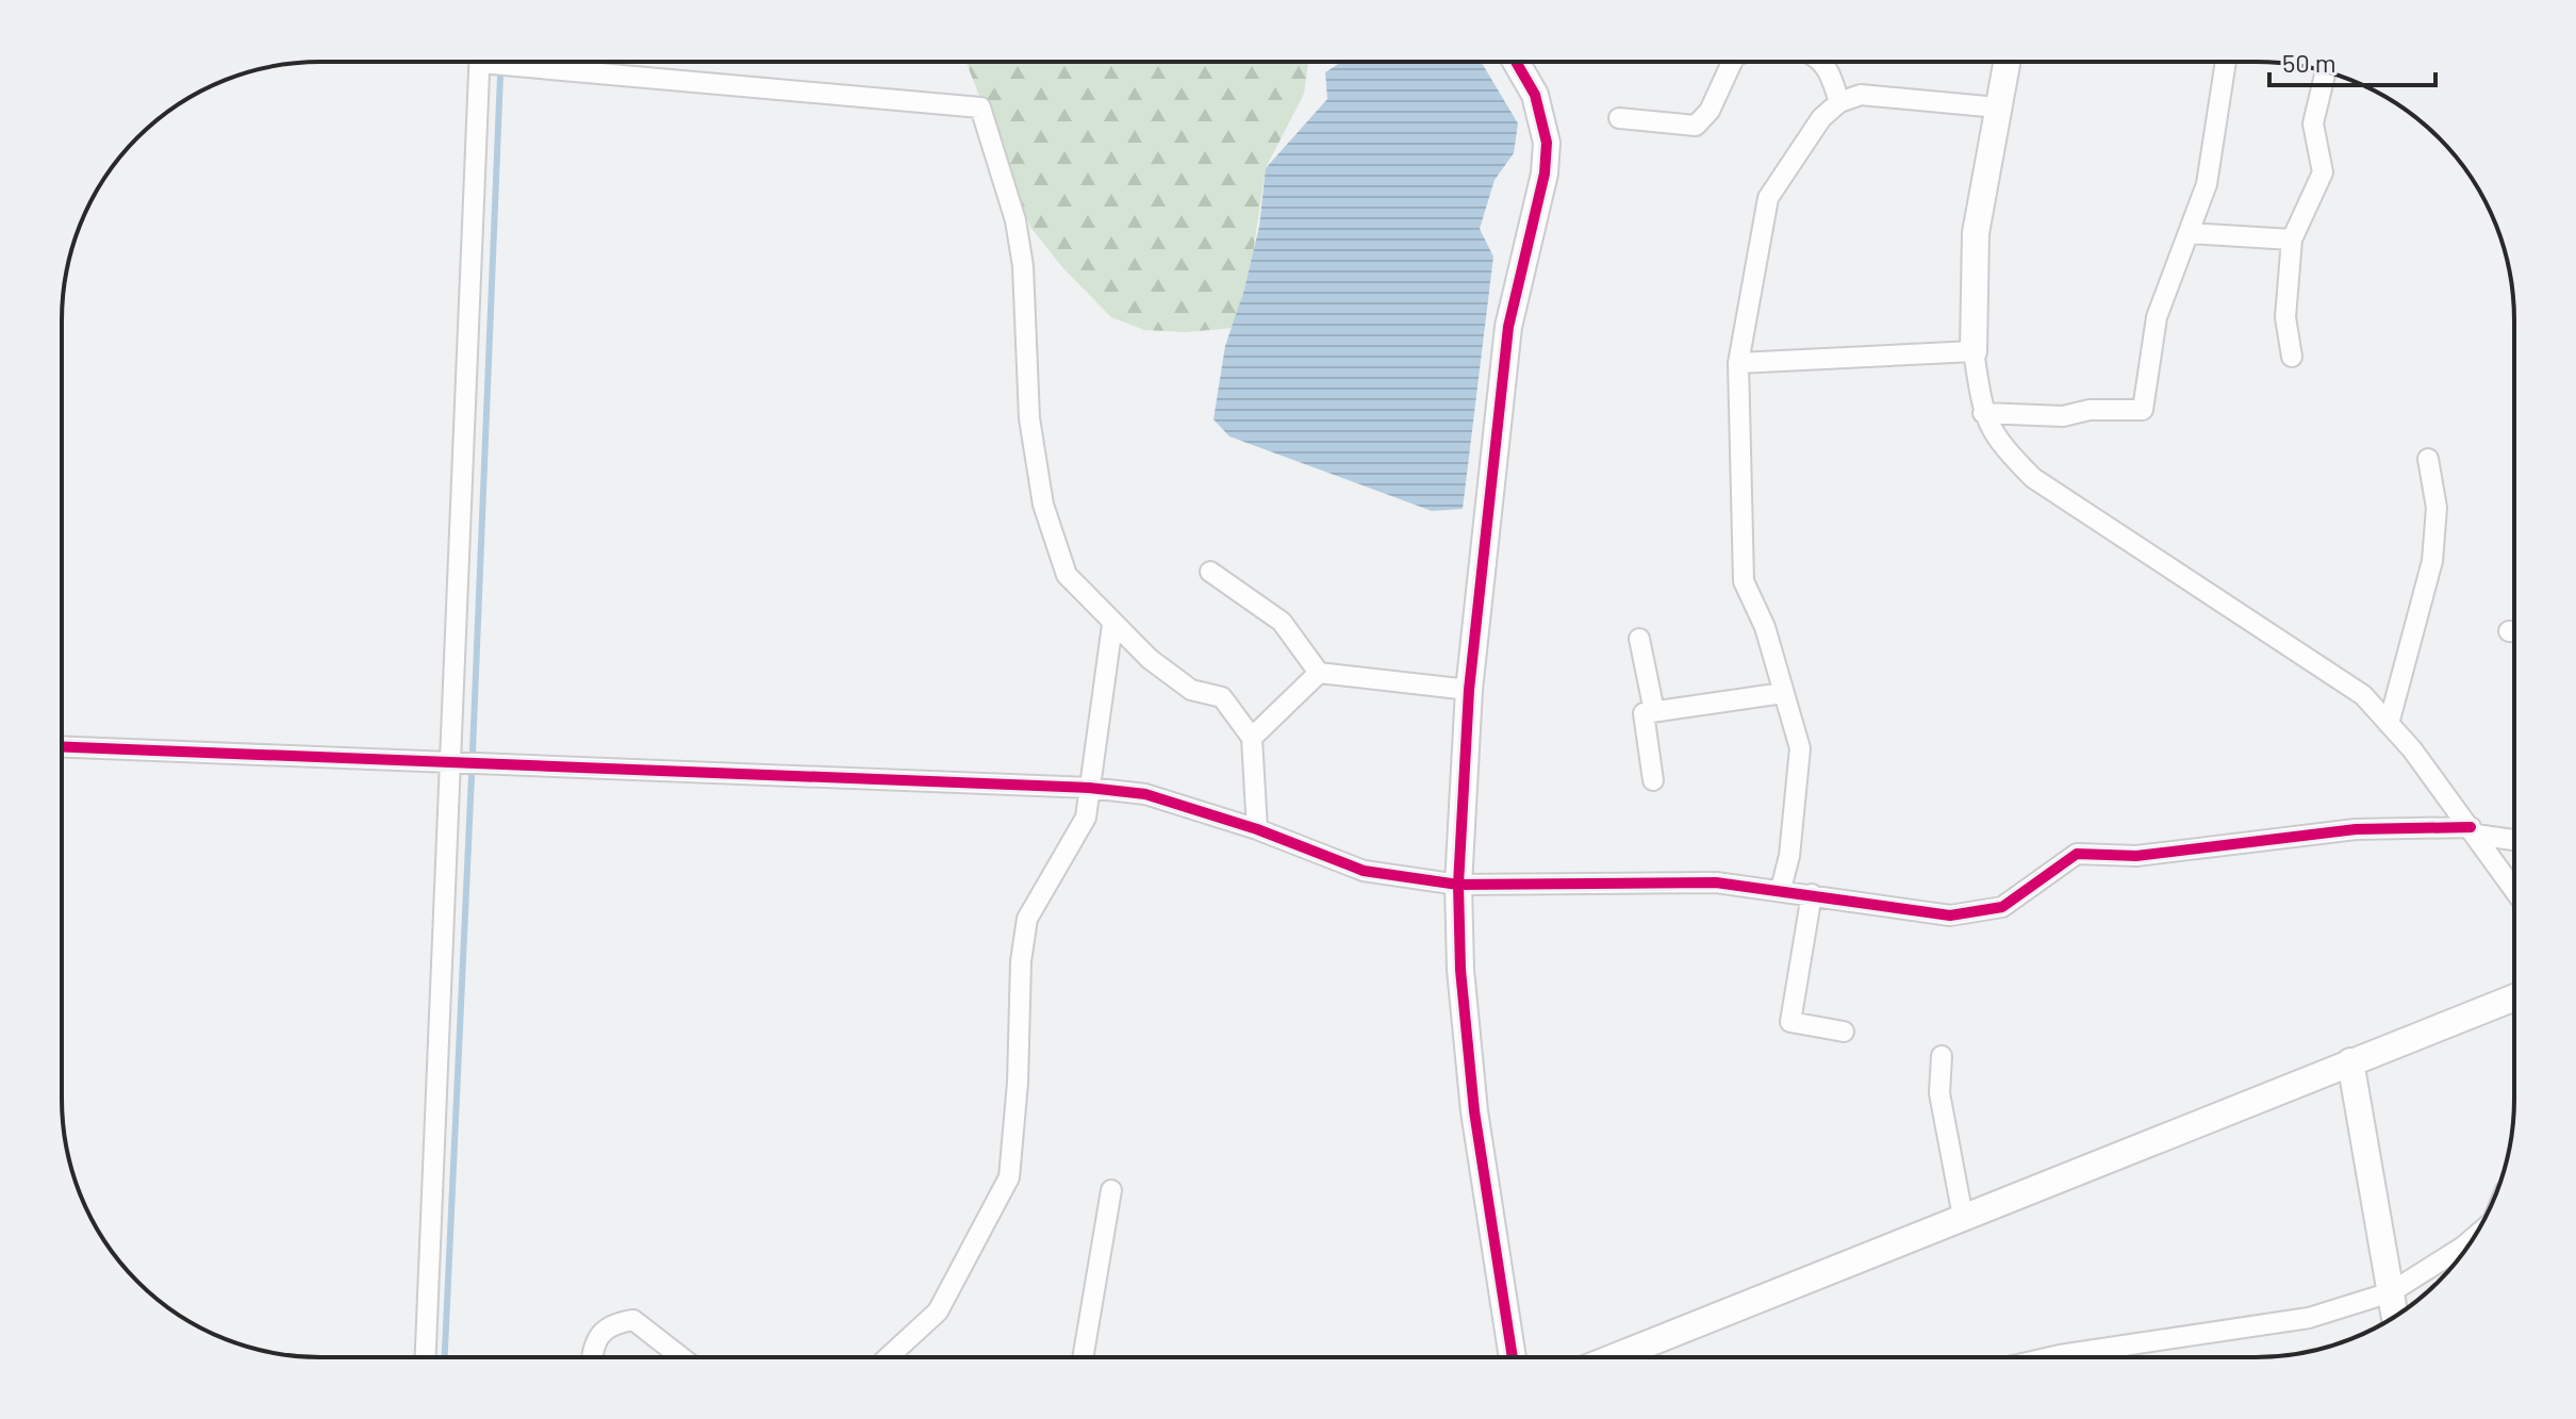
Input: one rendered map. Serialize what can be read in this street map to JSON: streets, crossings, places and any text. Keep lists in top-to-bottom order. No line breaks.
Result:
{"scale_bar":"50 m"}
